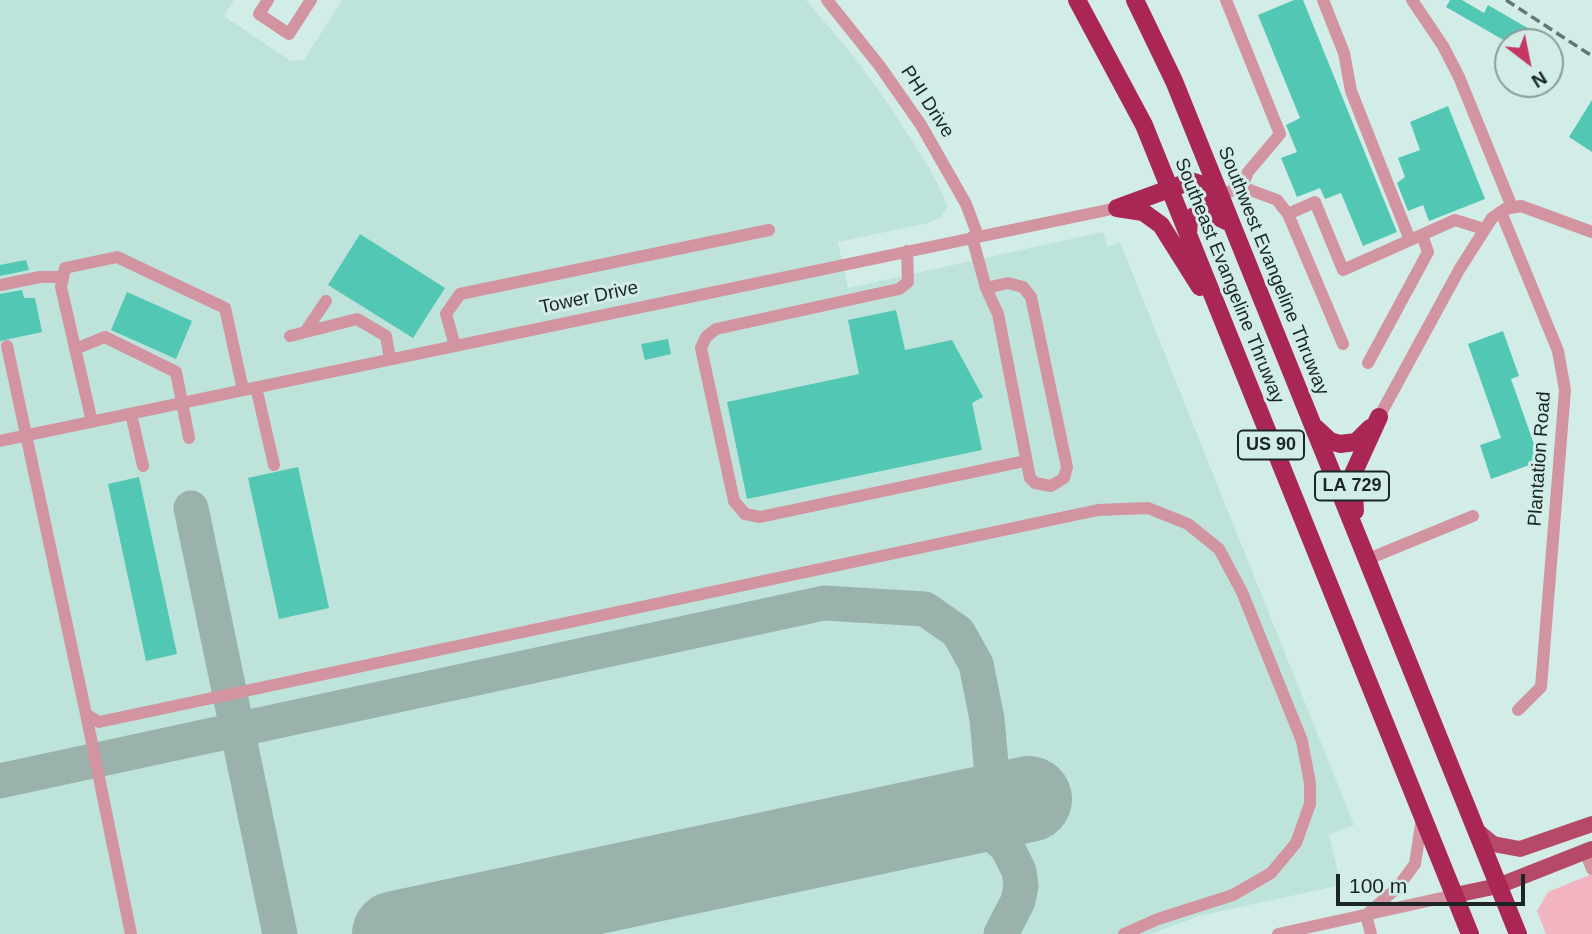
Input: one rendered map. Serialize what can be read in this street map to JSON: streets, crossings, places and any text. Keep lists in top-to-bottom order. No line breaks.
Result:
{"streets":{"highway":["Southwest Evangeline Thruway","Southeast Evangeline Thruway","US 90","LA 729"],"street":["PHI Drive","Tower Drive","Plantation Road"]},"crossings":[["PHI Drive","Tower Drive"],["Southwest Evangeline Thruway","US 90"],["Southwest Evangeline Thruway","LA 729"],["US 90","LA 729"],["Plantation Road","LA 729"]],"scale_bar":"100 m","north":"bottom right"}
